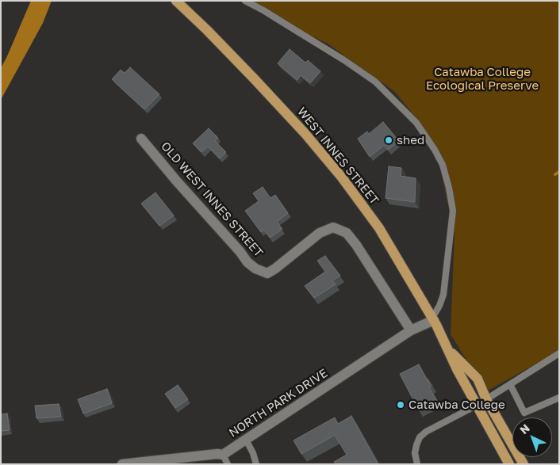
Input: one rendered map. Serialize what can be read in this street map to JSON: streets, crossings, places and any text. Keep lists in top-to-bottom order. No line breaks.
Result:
{"streets":{"main road":["WEST INNES STREET"],"street":["OLD WEST INNES STREET","NORTH PARK DRIVE"]},"crossings":[["WEST INNES STREET","NORTH PARK DRIVE"],["OLD WEST INNES STREET","NORTH PARK DRIVE"]],"parks":["Catawba College Ecological Preserve"],"places":["shed","Catawba College"],"north":"top left"}
